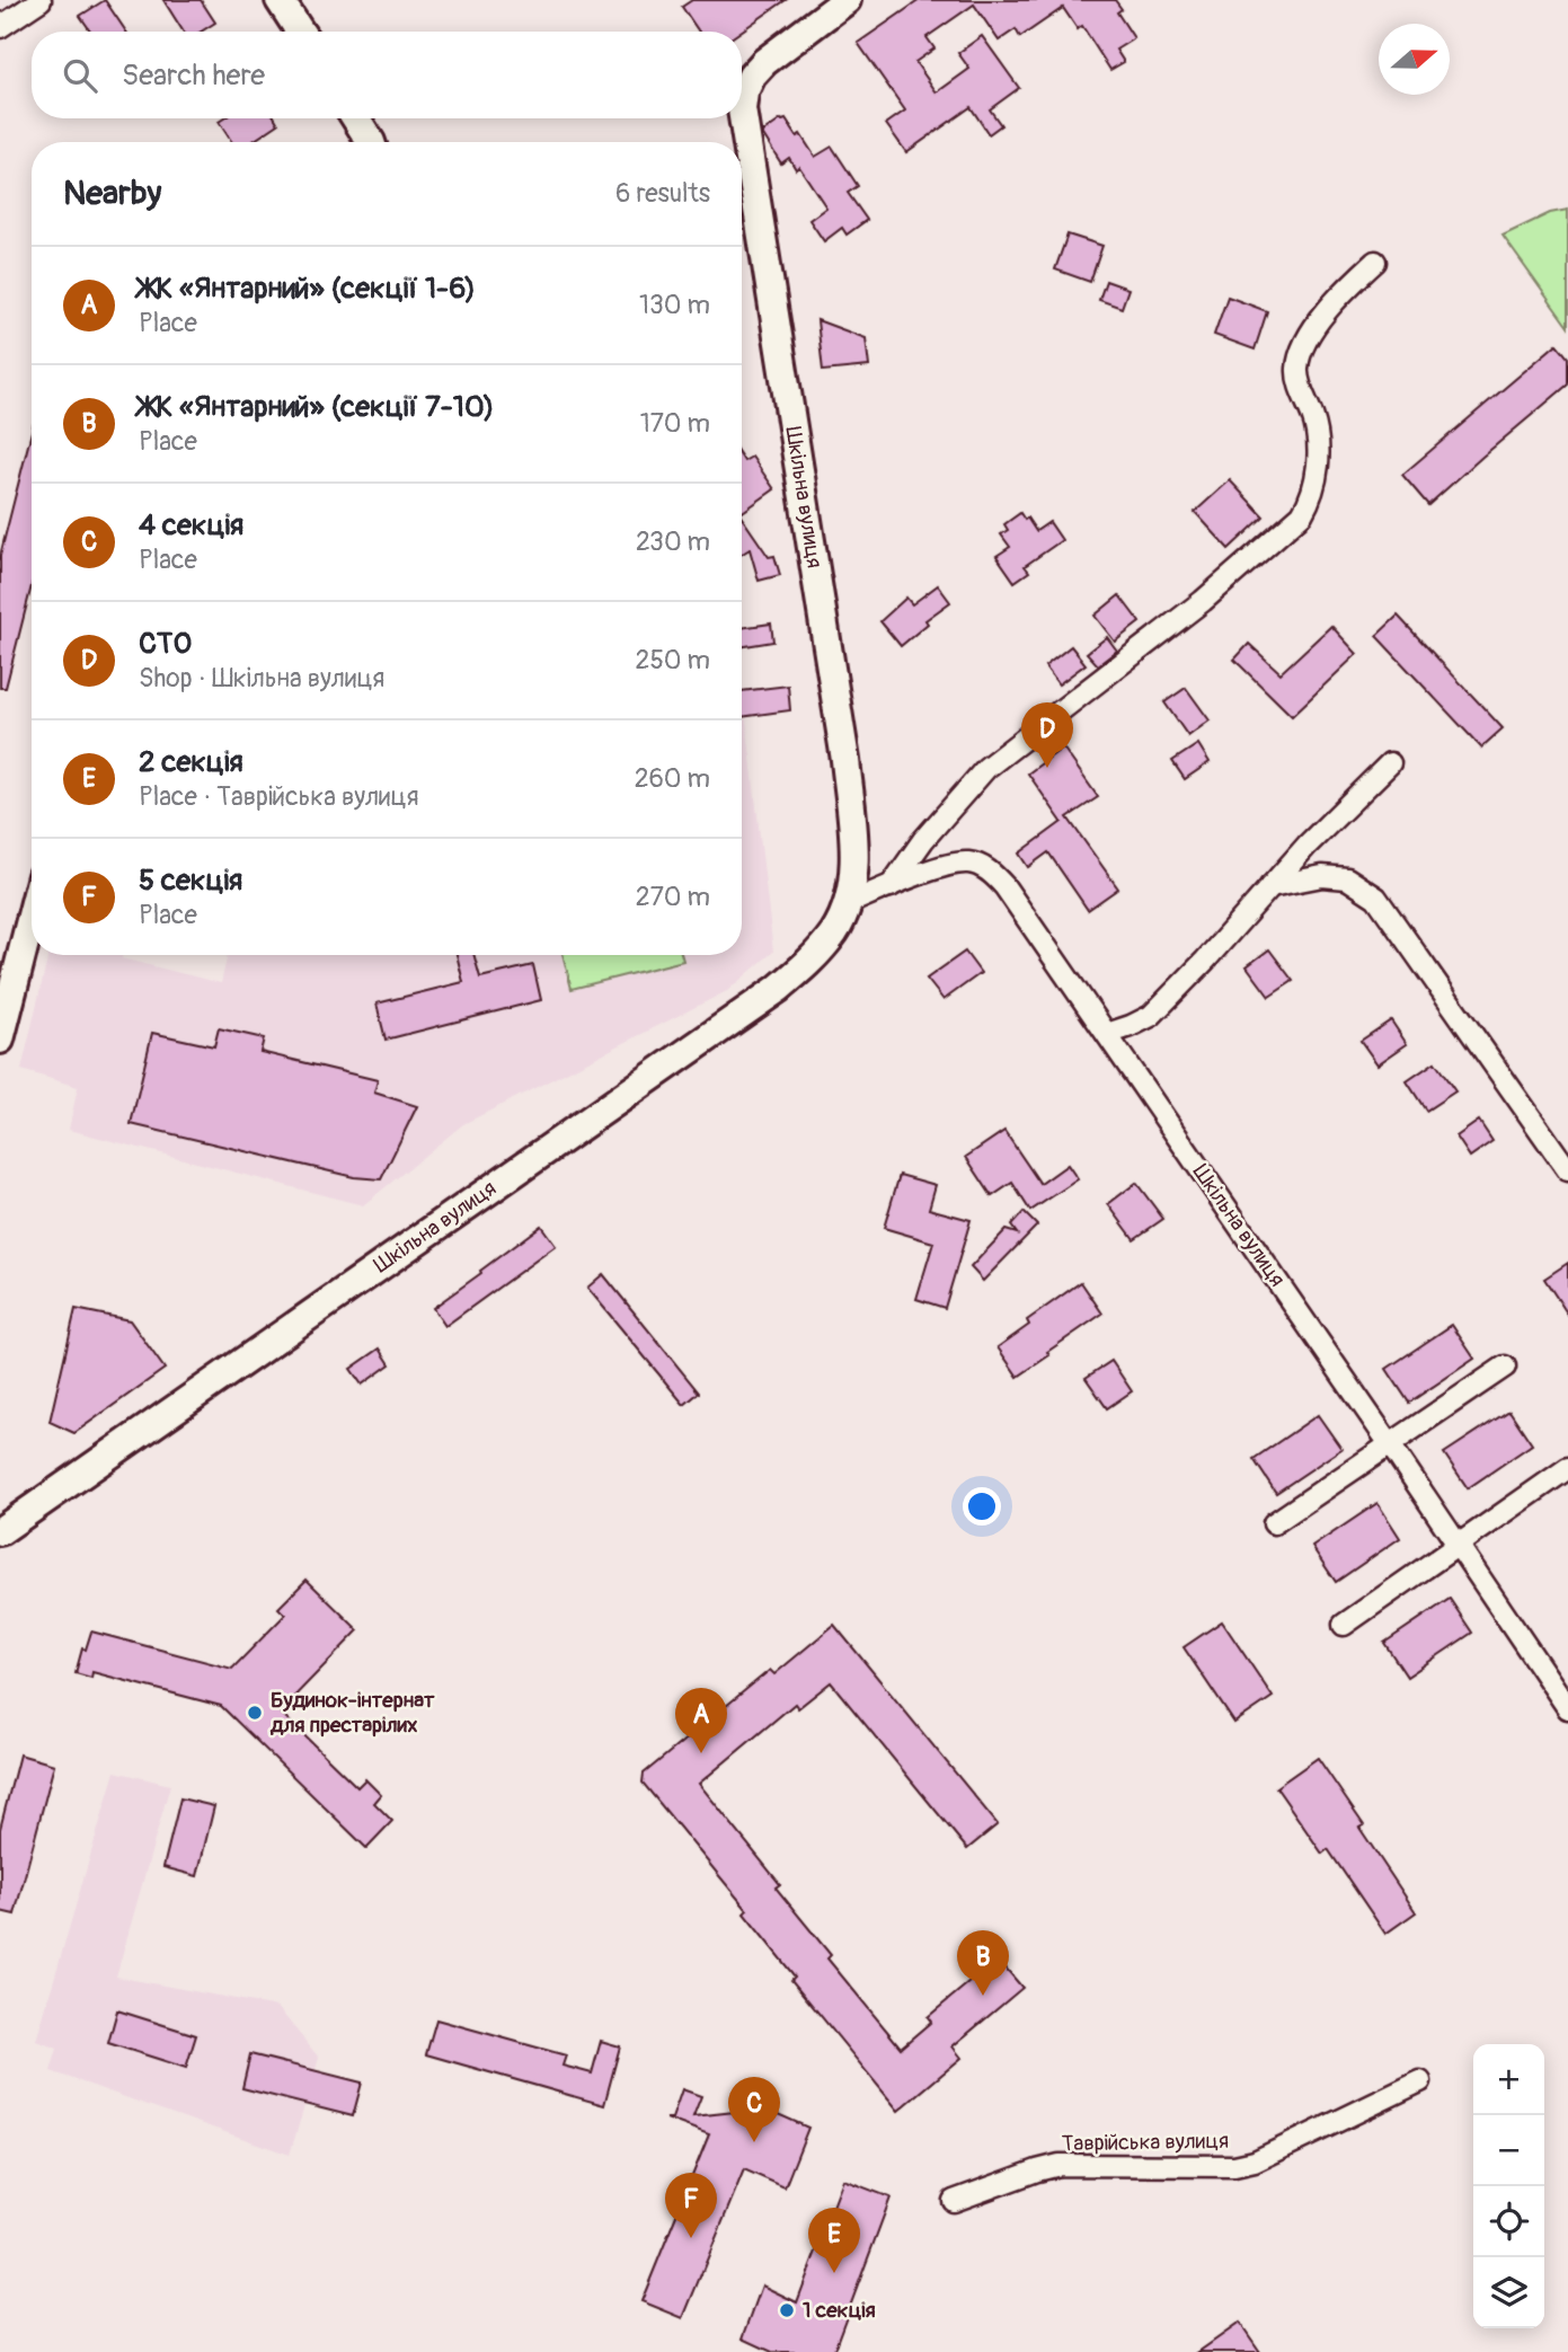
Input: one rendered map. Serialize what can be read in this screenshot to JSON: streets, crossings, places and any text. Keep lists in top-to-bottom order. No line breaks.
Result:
{"streets":{"street":["Шкільна вулиця","Таврійська вулиця"]},"places":["Будинок-інтернат для престарілих","1 секція"],"north":"right","page":{"search":"Search here","heading":["Nearby","6 results"],"list":[{"mark":"A","name":"ЖК «Янтарний» (секції 1-6)","note":"Place","value":"130 m"},{"mark":"B","name":"ЖК «Янтарний» (секції 7-10)","note":"Place","value":"170 m"},{"mark":"C","name":"4 секція","note":"Place","value":"230 m"},{"mark":"D","name":"СТО","note":"Shop · Шкільна вулиця","value":"250 m"},{"mark":"E","name":"2 секція","note":"Place · Таврійська вулиця","value":"260 m"},{"mark":"F","name":"5 секція","note":"Place","value":"270 m"}],"pins":["D","A","B","C","F","E"],"map_buttons":["+","−"]}}
